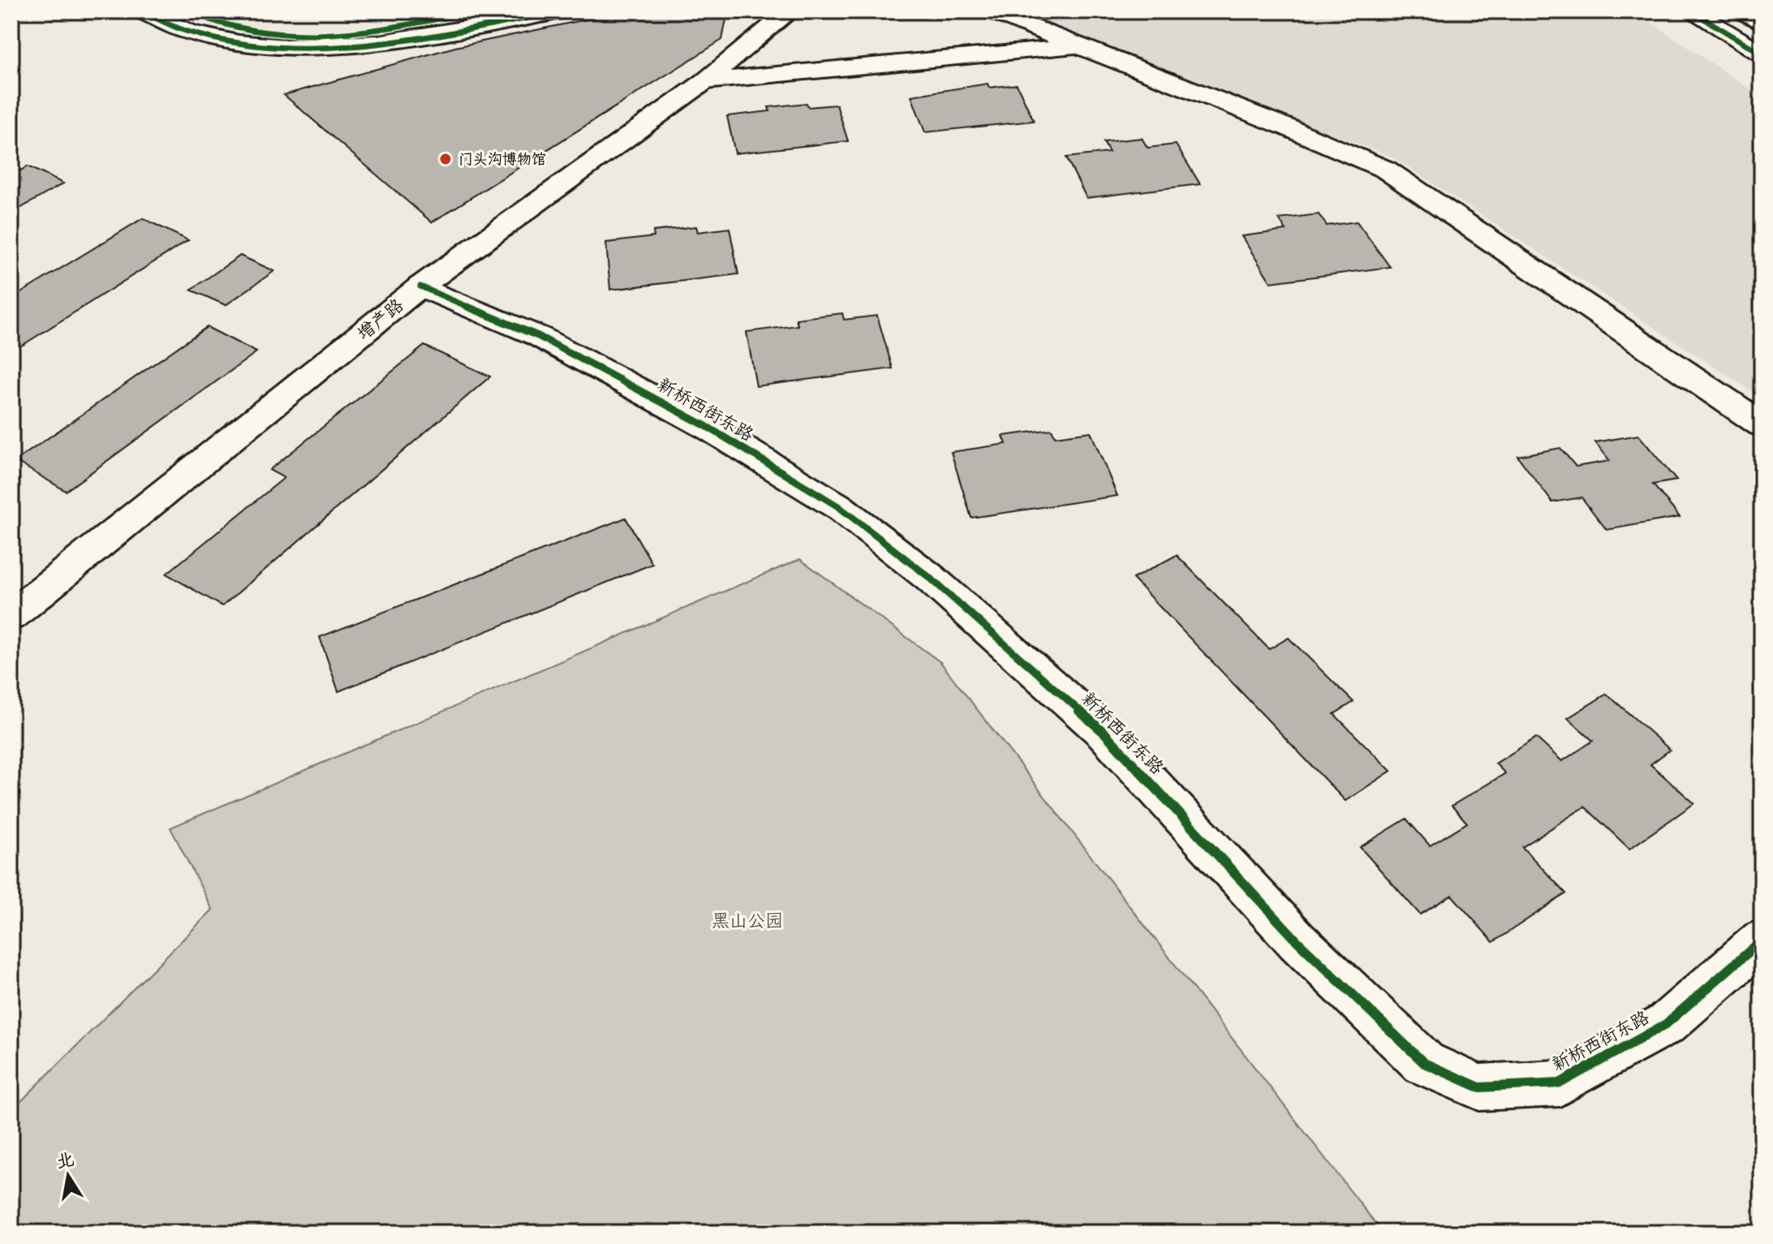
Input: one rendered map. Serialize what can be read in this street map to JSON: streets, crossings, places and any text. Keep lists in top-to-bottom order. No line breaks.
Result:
{"streets":{"street":["增产路","新桥西街东路"]},"crossings":[["增产路","新桥西街东路"]],"parks":["黑山公园"],"places":["门头沟博物馆"],"north":"top"}
